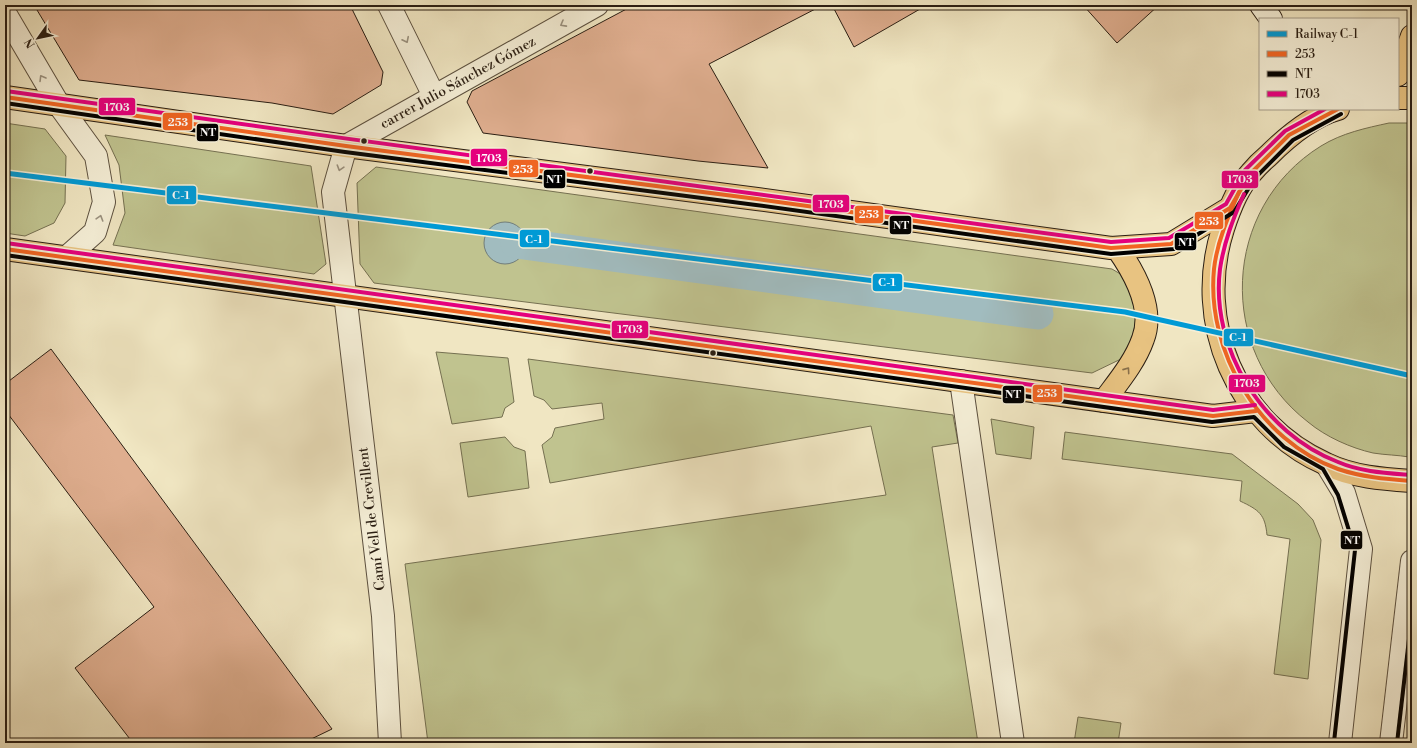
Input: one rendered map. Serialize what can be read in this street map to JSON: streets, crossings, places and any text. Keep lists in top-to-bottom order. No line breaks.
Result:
{"streets":{"street":["carrer Julio Sánchez Gómez","Camí Vell de Crevillent"]},"one_way":["carrer Julio Sánchez Gómez"],"lines":["transit line 1703","transit line 253","transit line NT","rail line C-1"],"legend":["Railway C-1","253","NT","1703"],"north":"bottom left"}
